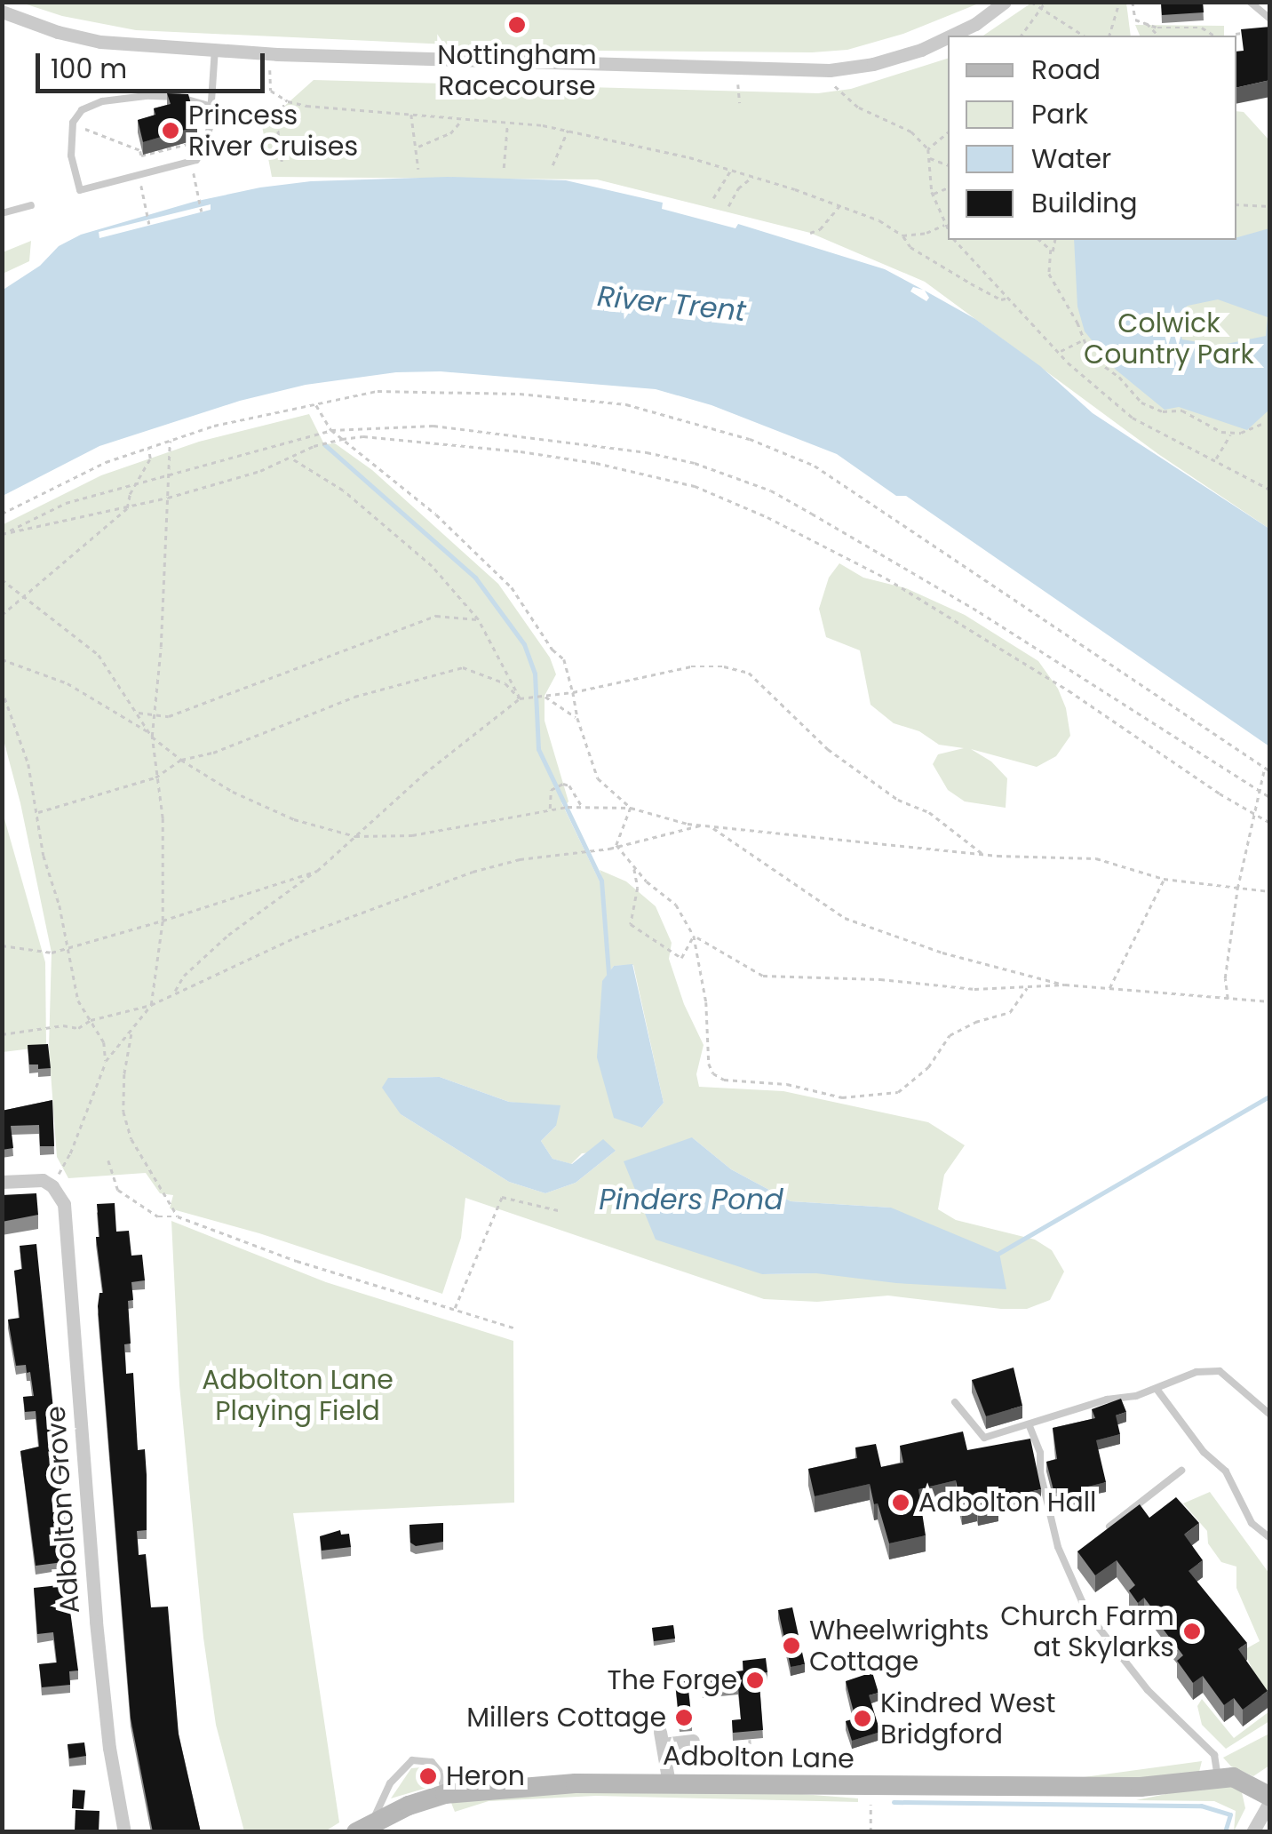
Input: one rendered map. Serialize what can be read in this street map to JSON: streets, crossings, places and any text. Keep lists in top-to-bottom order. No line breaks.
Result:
{"streets":{"street":["Adbolton Grove","Adbolton Lane"]},"water":["River Trent","Pinders Pond"],"parks":["Colwick Country Park","Adbolton Lane Playing Field"],"places":["Nottingham Racecourse","Princess River Cruises","Adbolton Hall","Church Farm at Skylarks","Wheelwrights Cottage","The Forge","Millers Cottage","Kindred West Bridgford","Heron"],"legend":["Road","Park","Water","Building"],"scale_bar":"100 m"}
